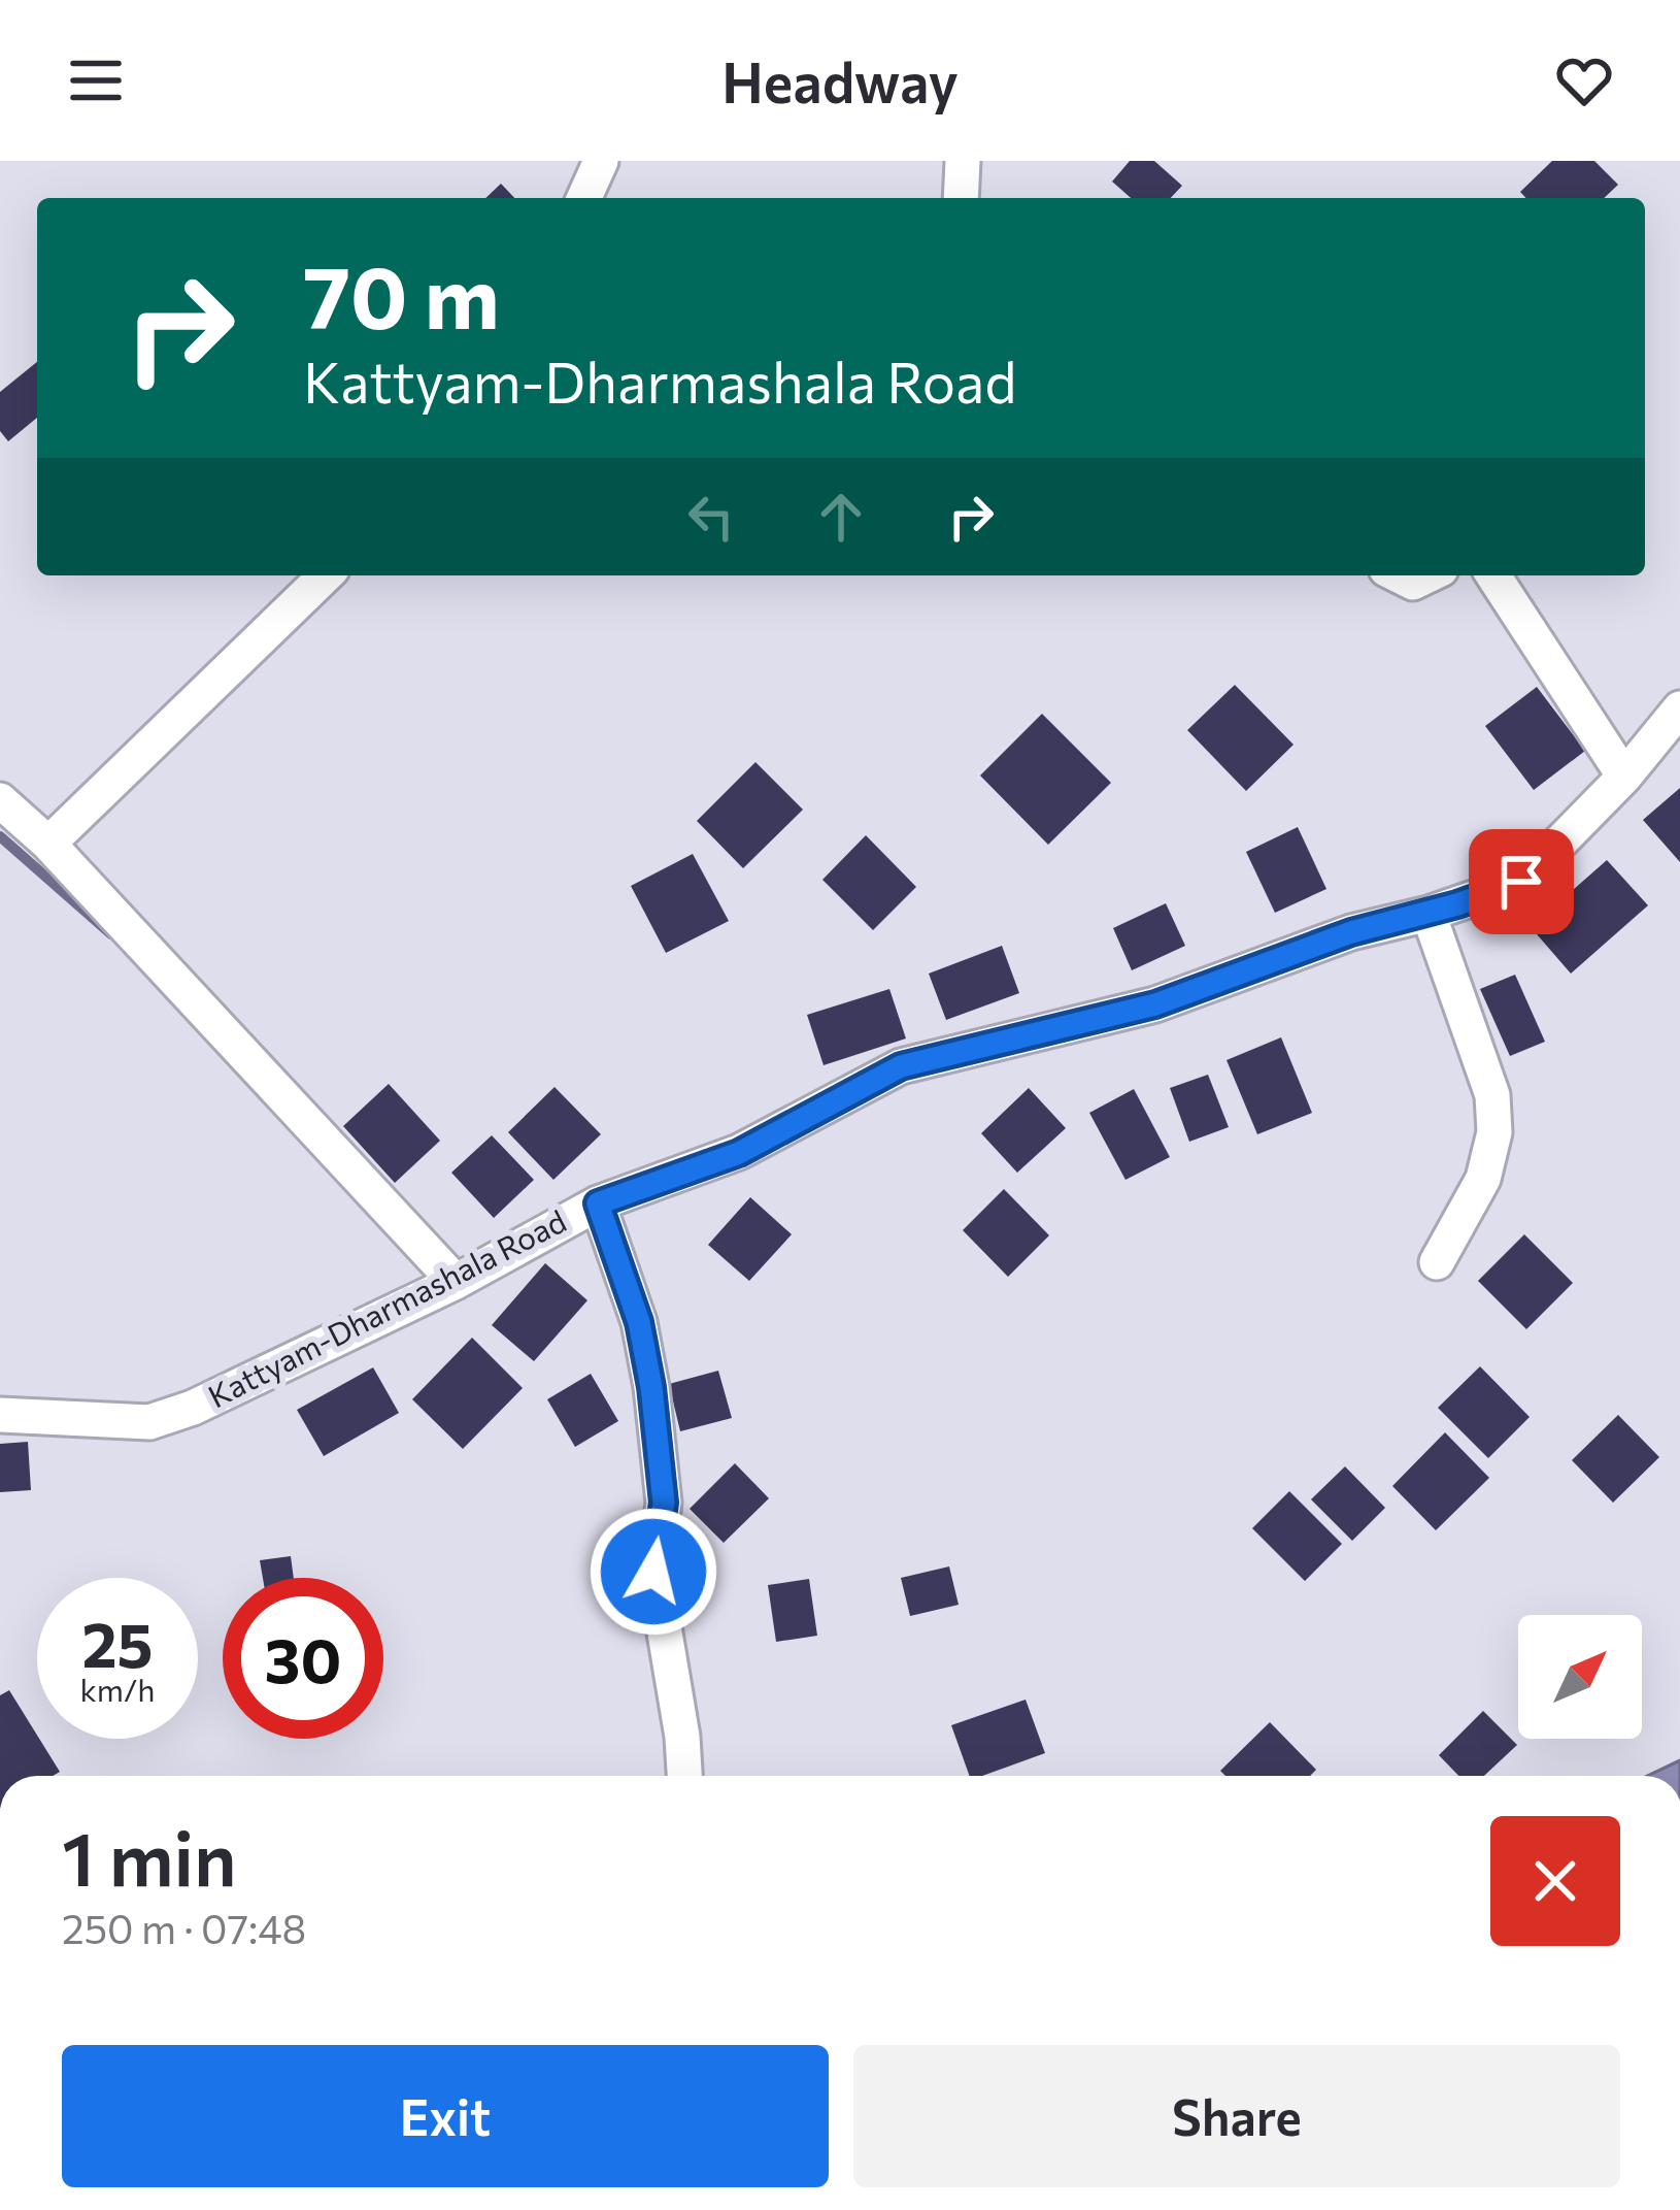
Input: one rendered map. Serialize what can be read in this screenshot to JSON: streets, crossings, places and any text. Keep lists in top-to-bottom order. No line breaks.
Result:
{"streets":{"street":["Kattyam-Dharmashala Road"]},"north":"top right","page":{"header":"Headway","turn":["70 m","Kattyam-Dharmashala Road"],"speed":"25 km/h","limit":"30","heading":["1 min","250 m · 07:48"],"buttons":["Exit","Share"]}}
